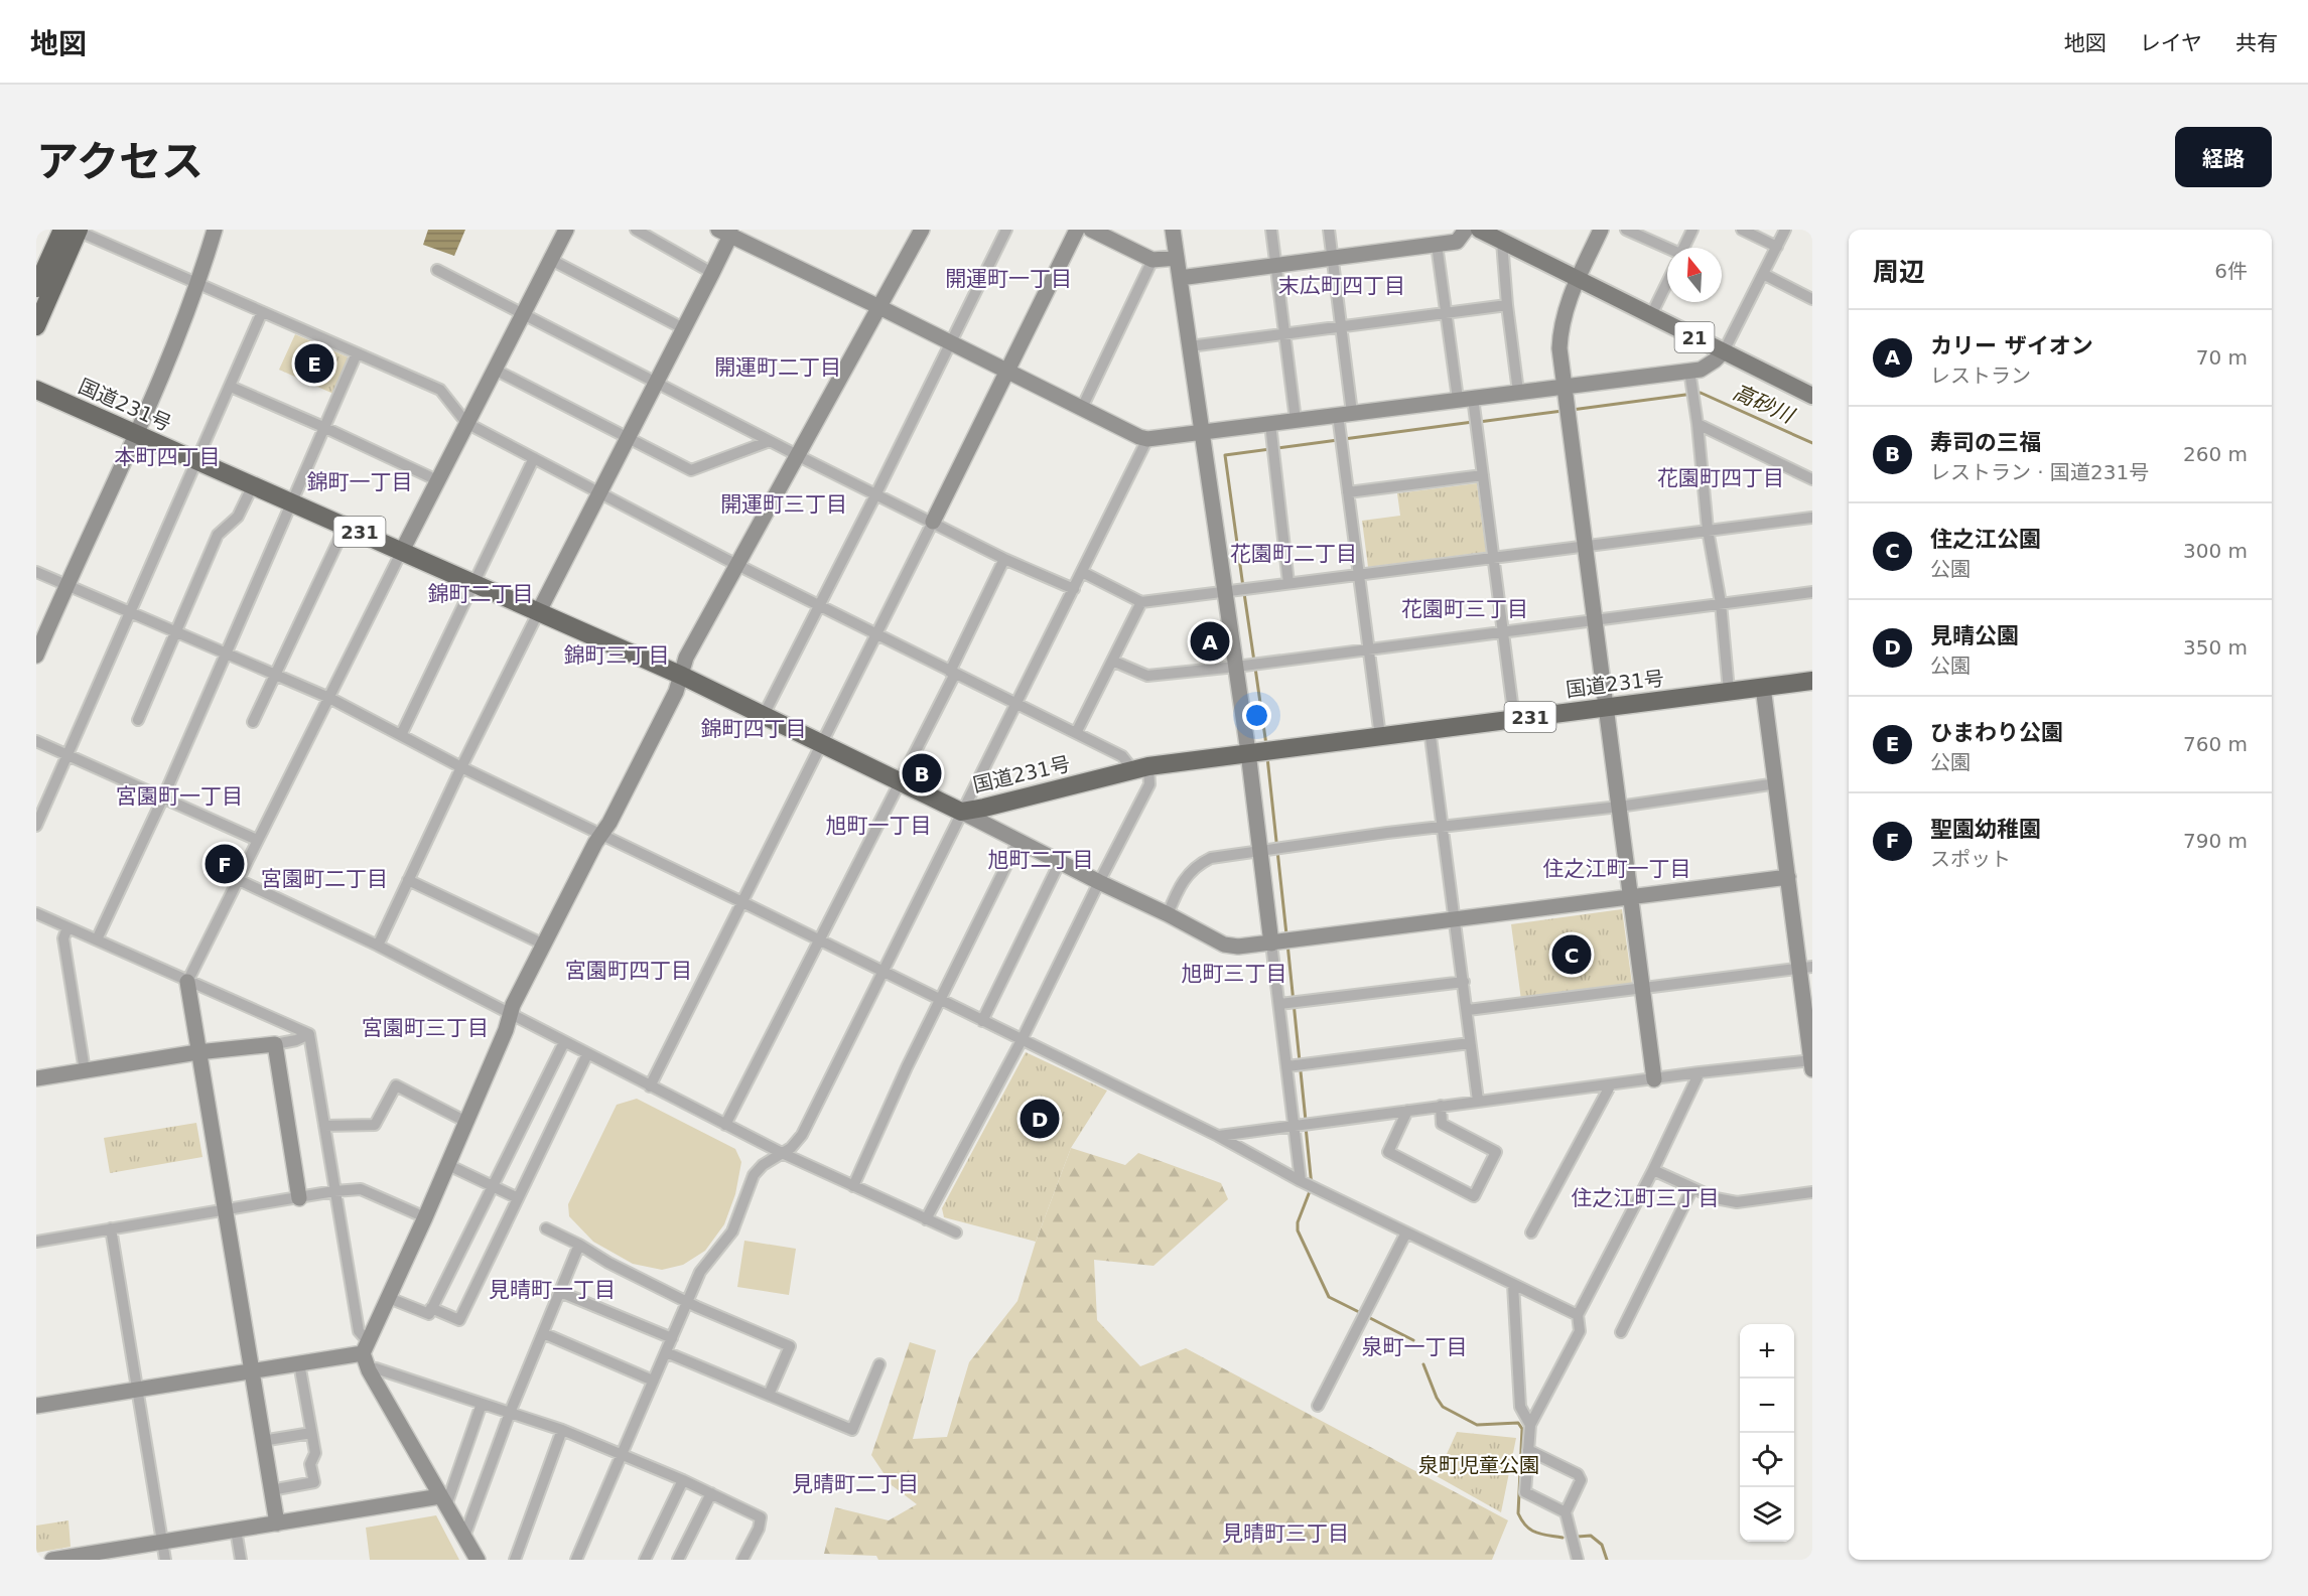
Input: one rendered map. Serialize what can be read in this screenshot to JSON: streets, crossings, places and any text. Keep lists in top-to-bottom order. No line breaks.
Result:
{"streets":{"highway":["国道231号","231"],"main road":["21"]},"districts":["開運町一丁目","末広町四丁目","開運町二丁目","本町四丁目","花園町四丁目","錦町一丁目","開運町三丁目","花園町二丁目","錦町二丁目","花園町三丁目","錦町三丁目","錦町四丁目","宮園町一丁目","旭町一丁目","旭町二丁目","住之江町一丁目","宮園町二丁目","宮園町四丁目","旭町三丁目","宮園町三丁目","住之江町三丁目","見晴町一丁目","泉町一丁目","見晴町二丁目","見晴町三丁目"],"water":["高砂川"],"parks":["泉町児童公園"],"north":"top","page":{"header":"地図","nav":["地図","レイヤ","共有"],"title":"アクセス","buttons":"経路","heading":["周辺","6件"],"list":[{"mark":"A","name":"カリー ザイオン","note":"レストラン","value":"70 m"},{"mark":"B","name":"寿司の三福","note":"レストラン · 国道231号","value":"260 m"},{"mark":"C","name":"住之江公園","note":"公園","value":"300 m"},{"mark":"D","name":"見晴公園","note":"公園","value":"350 m"},{"mark":"E","name":"ひまわり公園","note":"公園","value":"760 m"},{"mark":"F","name":"聖園幼稚園","note":"スポット","value":"790 m"}],"pins":["E","A","B","F","C","D"],"map_buttons":["+","−"]}}
